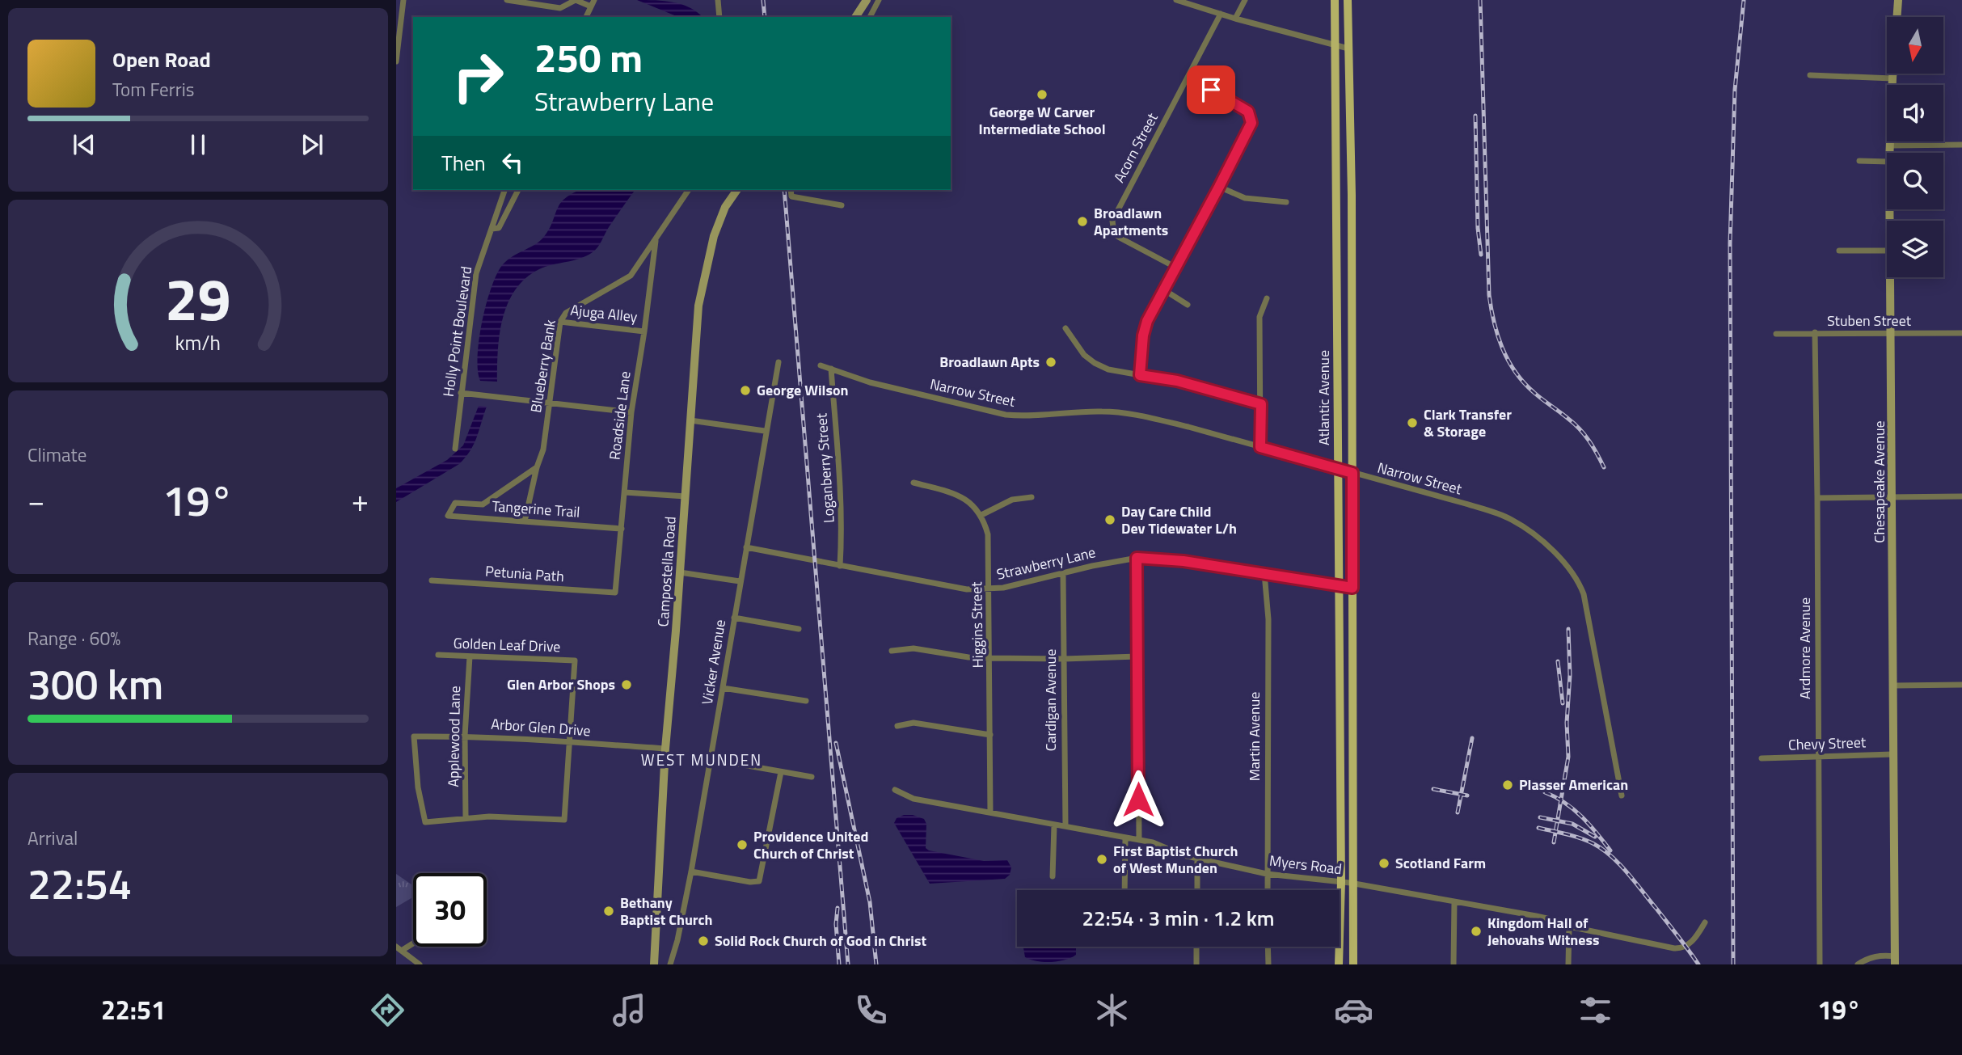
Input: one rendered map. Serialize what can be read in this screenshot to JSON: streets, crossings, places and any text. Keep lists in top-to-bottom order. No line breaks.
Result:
{"streets":{"main road":["Atlantic Avenue"],"street":["Acorn Street","Ajuga Alley","Stuben Street","Holly Point Boulevard","Blueberry Bank","Narrow Street","Roadside Lane","Loganberry Street","Chesapeake Avenue","Tangerine Trail","Strawberry Lane","Campostella Road","Petunia Path","Higgins Street","Golden Leaf Drive","Ardmore Avenue","Vicker Avenue","Cardigan Avenue","Arbor Glen Drive","Applewood Lane","Martin Avenue","Chevy Street","Myers Road"]},"crossings":[["Ajuga Alley","Blueberry Bank"],["Ajuga Alley","Roadside Lane"],["Stuben Street","Chesapeake Avenue"],["Stuben Street","Ardmore Avenue"],["Blueberry Bank","Roadside Lane"],["Blueberry Bank","Tangerine Trail"],["Narrow Street","Atlantic Avenue"],["Narrow Street","Loganberry Street"],["Atlantic Avenue","Strawberry Lane"],["Atlantic Avenue","Myers Road"],["Roadside Lane","Tangerine Trail"],["Roadside Lane","Petunia Path"],["Loganberry Street","Strawberry Lane"],["Chesapeake Avenue","Chevy Street"],["Strawberry Lane","Higgins Street"],["Strawberry Lane","Vicker Avenue"],["Strawberry Lane","Cardigan Avenue"],["Strawberry Lane","Martin Avenue"],["Campostella Road","Arbor Glen Drive"],["Higgins Street","Myers Road"],["Golden Leaf Drive","Arbor Glen Drive"],["Golden Leaf Drive","Applewood Lane"],["Ardmore Avenue","Chevy Street"],["Cardigan Avenue","Myers Road"],["Arbor Glen Drive","Applewood Lane"],["Martin Avenue","Myers Road"]],"districts":["WEST MUNDEN"],"places":["George W Carver Intermediate School","Broadlawn Apartments","Broadlawn Apts","George Wilson","Clark Transfer & Storage","Day Care Child Dev Tidewater L/h","Glen Arbor Shops","Plasser American","Providence United Church of Christ","First Baptist Church of West Munden","Scotland Farm","Bethany Baptist Church","Kingdom Hall of Jehovahs Witness","Solid Rock Church of God in Christ"],"north":"bottom","page":{"turn":["250 m","Strawberry Lane"],"song":["Open Road","Tom Ferris"],"then":"Then","tile":["Climate",["Range · 60%","300 km"],["Arrival","22:54"]],"heat":["−","19°","+"],"limit":"30","trip":"22:54 · 3 min · 1.2 km","tabs":["22:51","19°"],"gauge":["29","km/h"]}}
